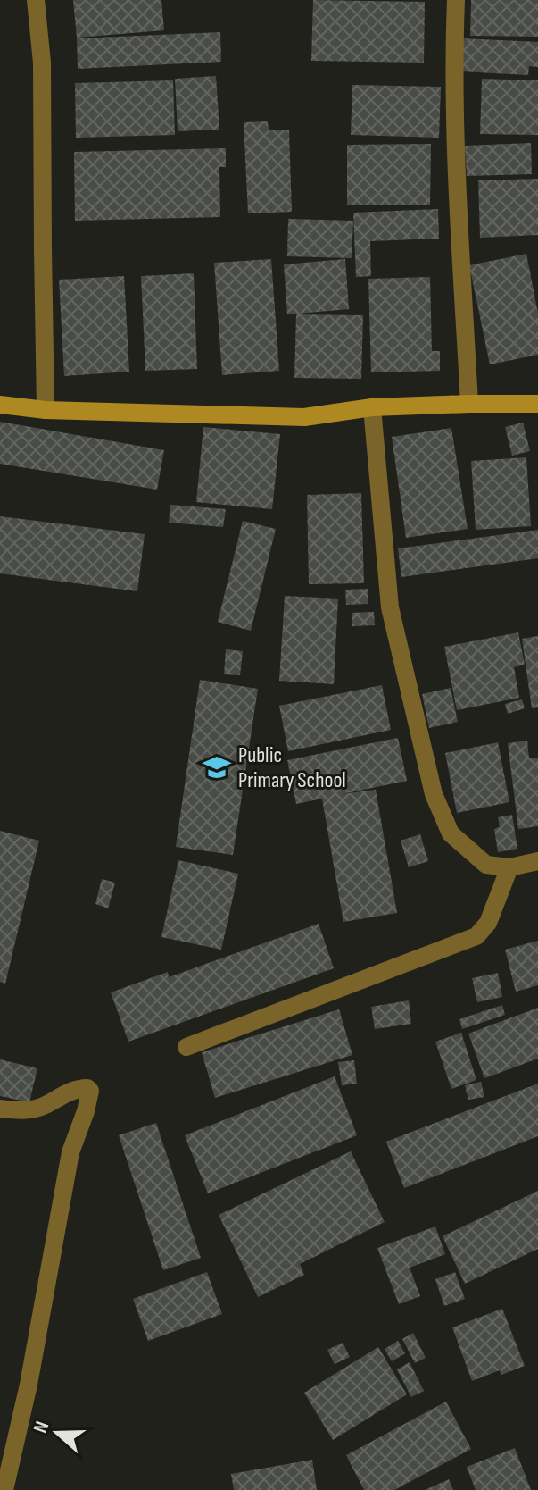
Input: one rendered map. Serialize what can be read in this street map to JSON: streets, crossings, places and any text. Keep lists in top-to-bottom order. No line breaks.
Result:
{"places":{"school or university":["Public Primary School"]},"north":"left"}
